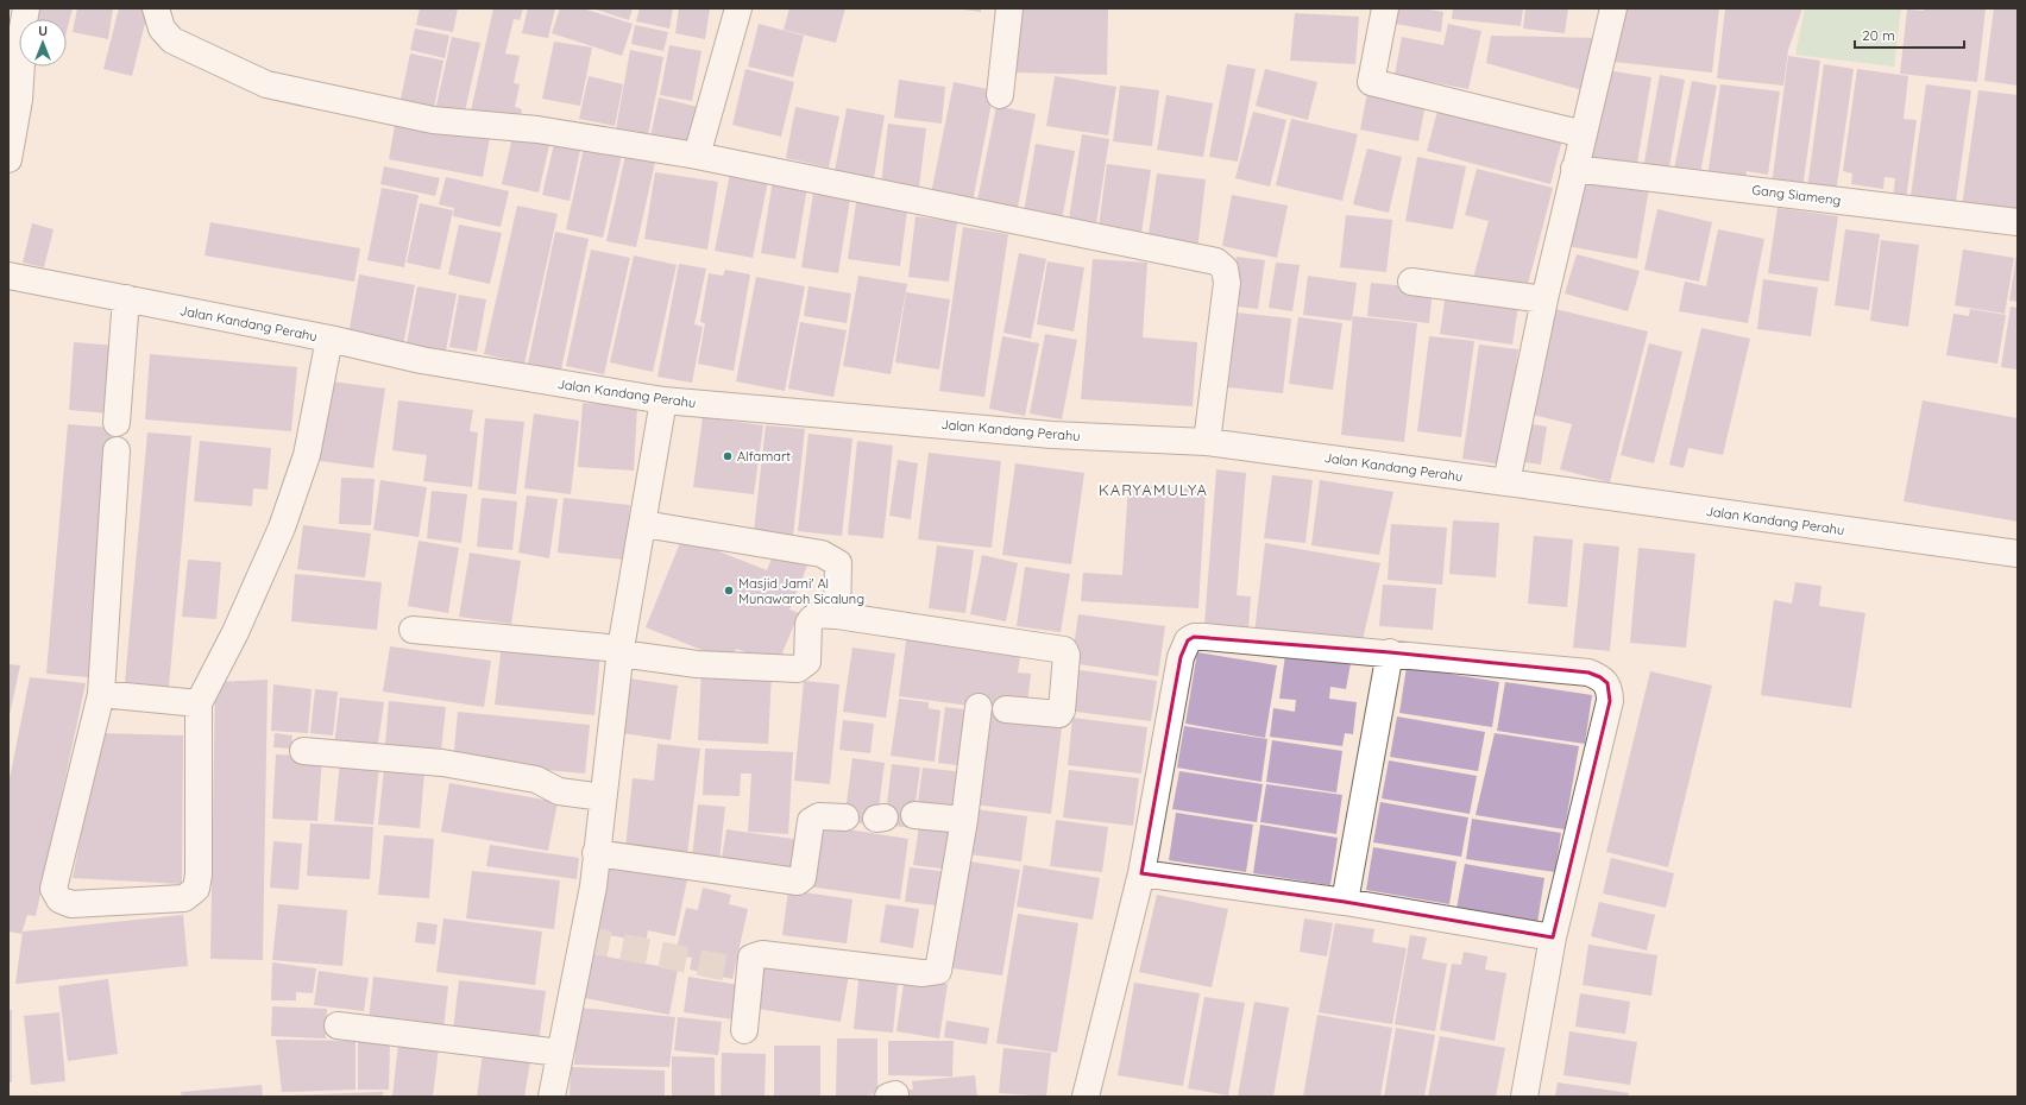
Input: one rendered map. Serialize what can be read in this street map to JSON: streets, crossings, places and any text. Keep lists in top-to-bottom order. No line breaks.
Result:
{"streets":{"street":["Gang Siameng","Jalan Kandang Perahu"]},"districts":["KARYAMULYA"],"places":["Alfamart","Masjid Jami' Al Munawaroh Sicalung"],"scale_bar":"20 m","north":"top"}
